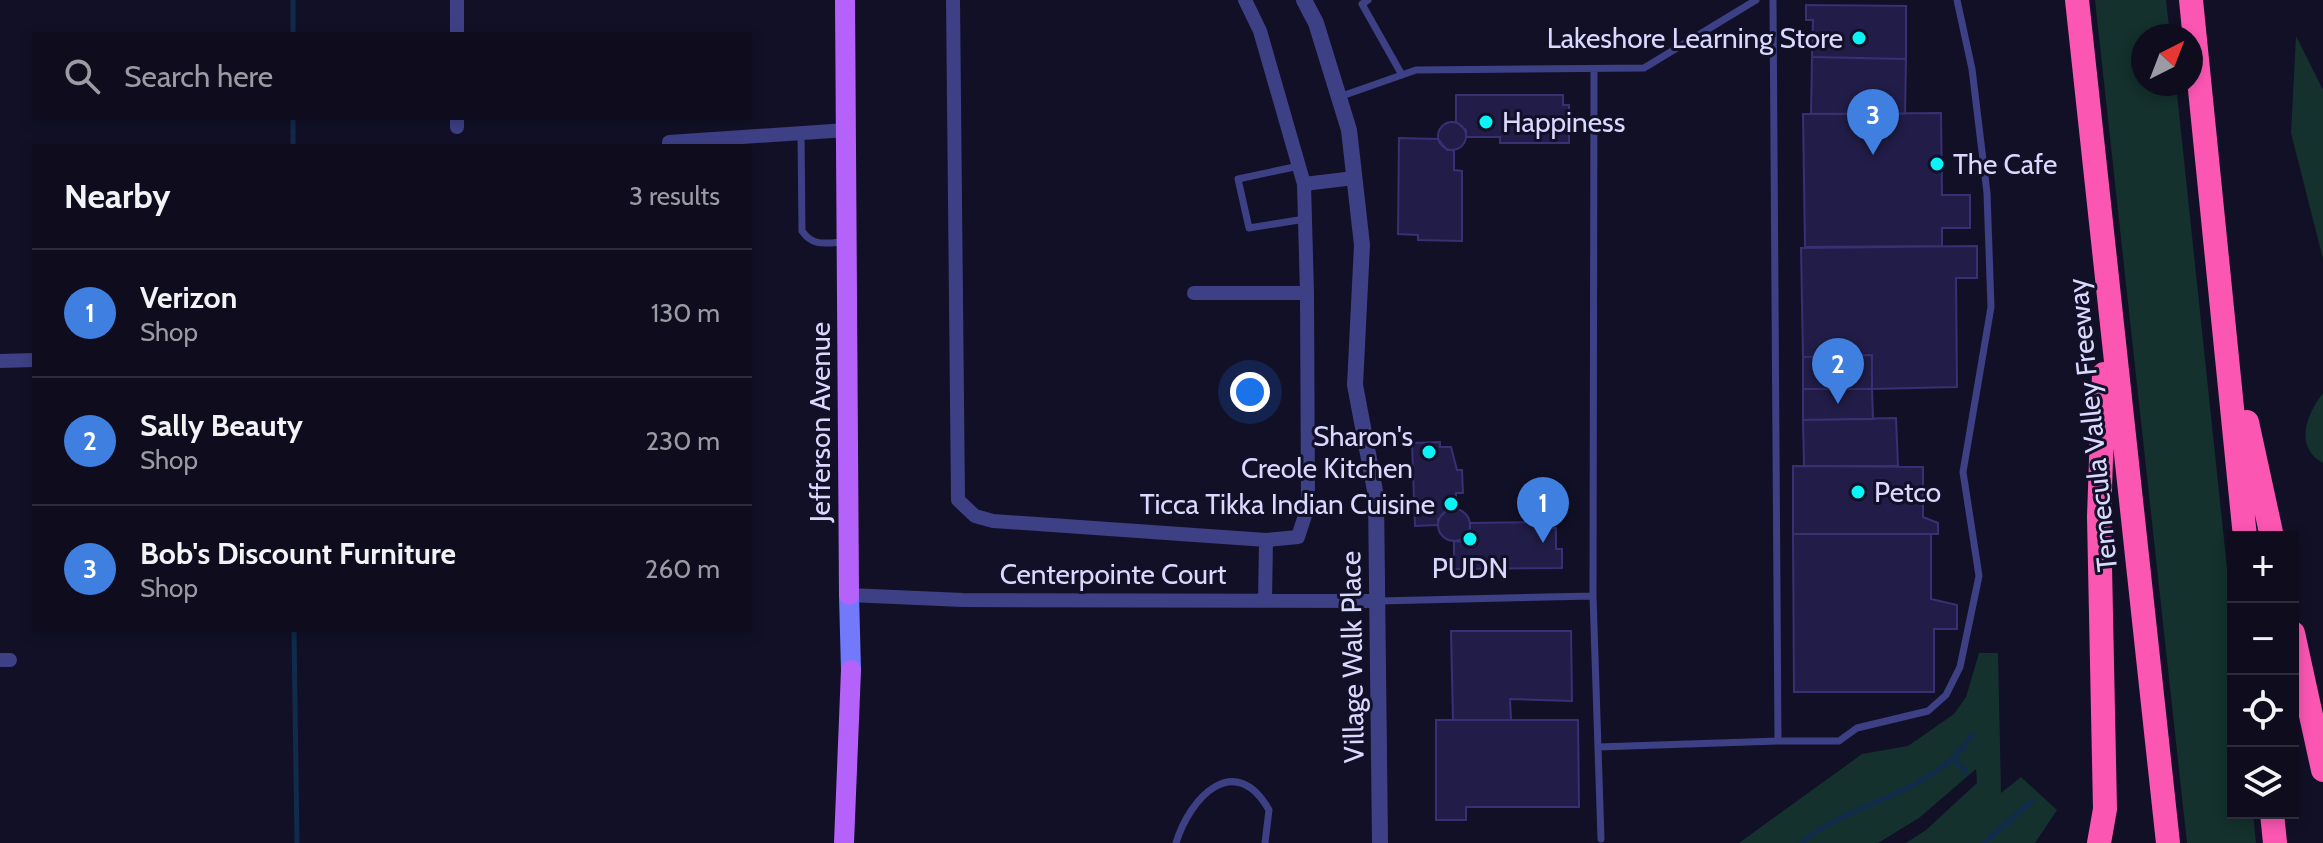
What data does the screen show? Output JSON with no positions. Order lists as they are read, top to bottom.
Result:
{
  "streets": {
    "highway": ["Temecula Valley Freeway"],
    "main road": ["Jefferson Avenue"],
    "street": ["Centerpointe Court", "Village Walk Place"]
  },
  "crossings": [
    ["Jefferson Avenue", "Centerpointe Court"],
    ["Centerpointe Court", "Village Walk Place"]
  ],
  "places": [
    "Lakeshore Learning Store",
    "Happiness",
    "The Cafe",
    "Sharon's Creole Kitchen",
    "Petco",
    "Ticca Tikka Indian Cuisine",
    "PUDN"
  ],
  "north": "top right",
  "page": {
    "search": "Search here",
    "pins": ["3", "2", "1"],
    "heading": ["Nearby", "3 results"],
    "list": [
      {
        "mark": "1",
        "name": "Verizon",
        "note": "Shop",
        "value": "130 m"
      },
      {
        "mark": "2",
        "name": "Sally Beauty",
        "note": "Shop",
        "value": "230 m"
      },
      {
        "mark": "3",
        "name": "Bob's Discount Furniture",
        "note": "Shop",
        "value": "260 m"
      }
    ],
    "map_buttons": ["+", "−"]
  }
}
